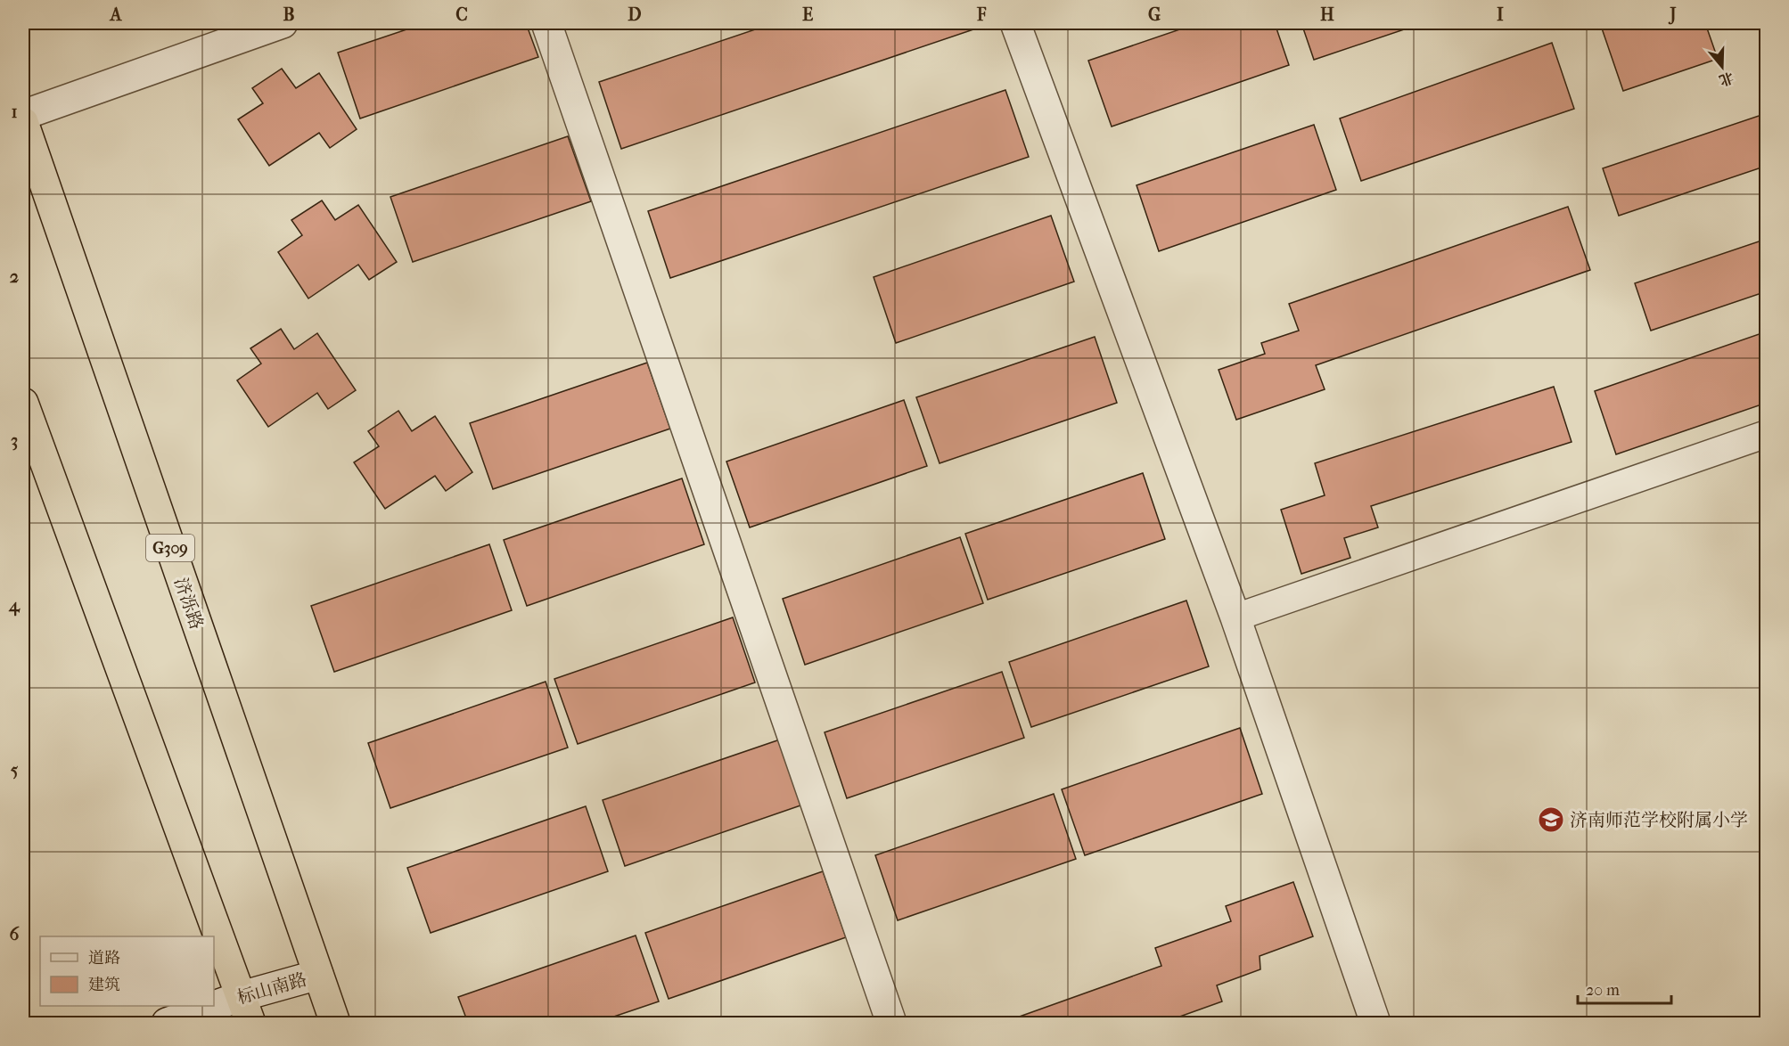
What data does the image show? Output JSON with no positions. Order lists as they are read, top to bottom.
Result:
{
  "streets": {
    "highway": ["G309", "济泺路"],
    "street": ["标山南路"]
  },
  "crossings": [
    ["济泺路", "标山南路"]
  ],
  "places": {
    "school or university": ["济南师范学校附属小学"]
  },
  "legend": ["道路", "建筑"],
  "scale_bar": "20 m",
  "north": "bottom",
  "grid": {
    "columns": [
      "A",
      "B",
      "C",
      "D",
      "E",
      "F",
      "G",
      "H",
      "I",
      "J"
    ],
    "rows": [
      "1",
      "2",
      "3",
      "4",
      "5",
      "6"
    ]
  }
}
